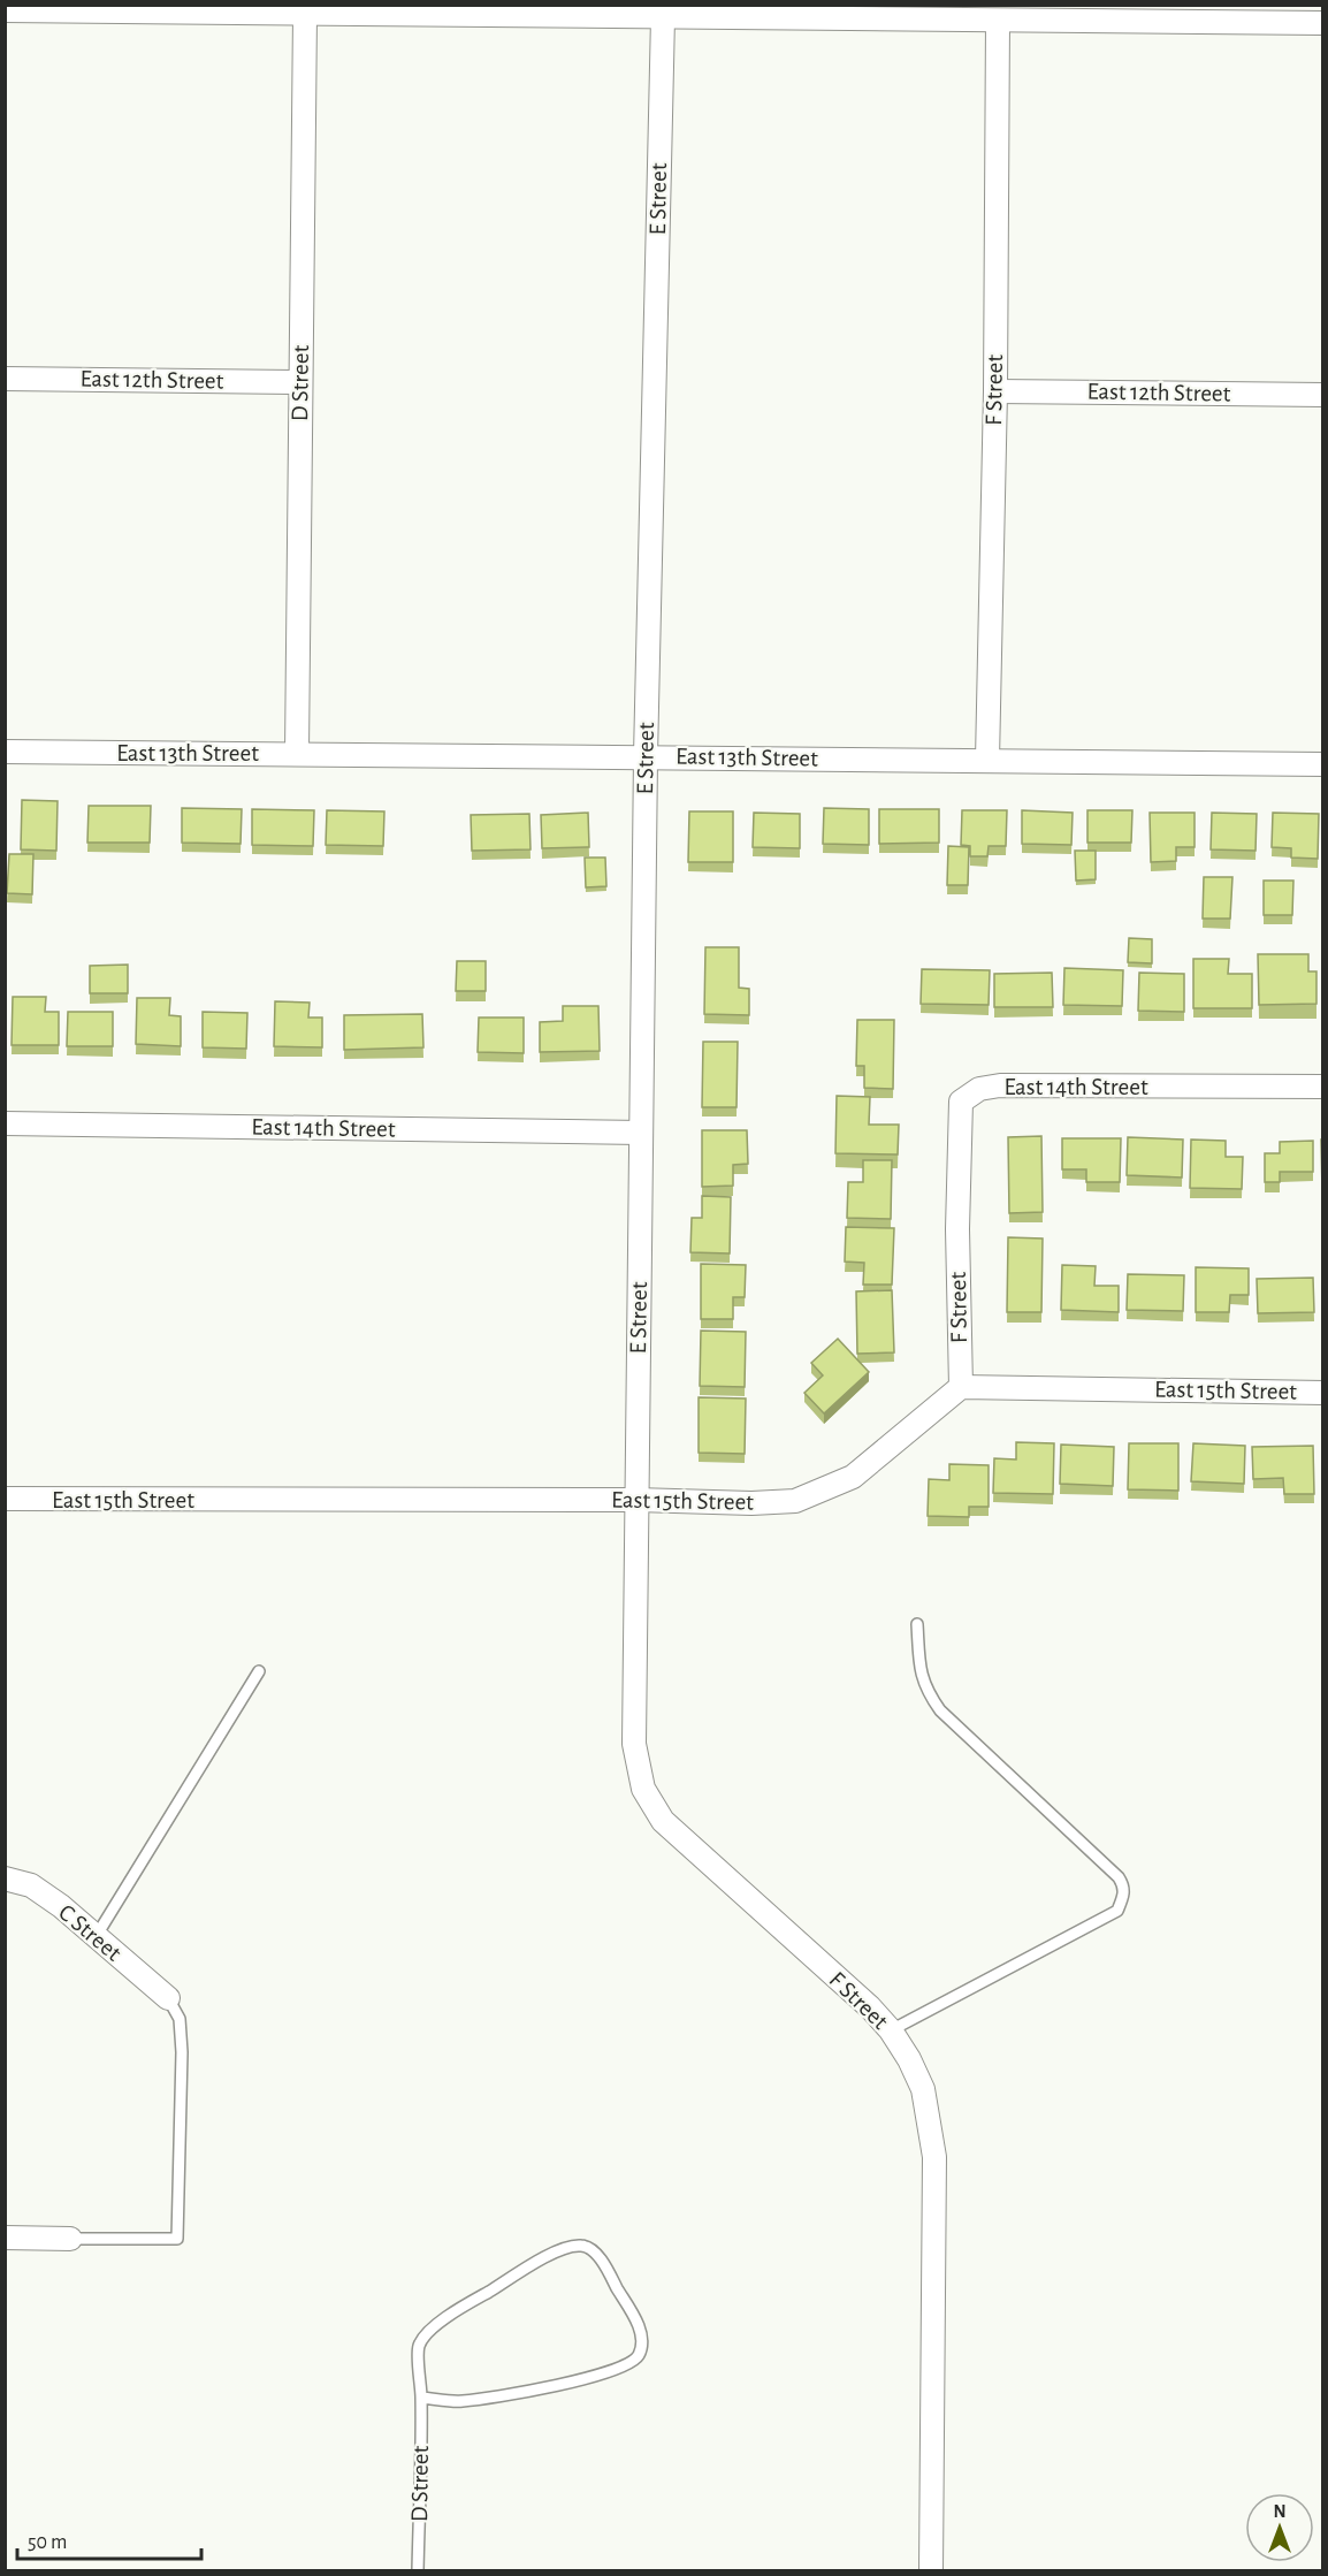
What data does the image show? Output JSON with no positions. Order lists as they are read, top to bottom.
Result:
{
  "streets": {
    "street": [
      "E Street",
      "East 12th Street",
      "D Street",
      "F Street",
      "East 13th Street",
      "East 14th Street",
      "East 15th Street",
      "C Street"
    ]
  },
  "crossings": [
    ["E Street", "F Street"],
    ["E Street", "East 13th Street"],
    ["E Street", "East 14th Street"],
    ["E Street", "East 15th Street"],
    ["East 12th Street", "D Street"],
    ["East 12th Street", "F Street"],
    ["D Street", "East 13th Street"],
    ["F Street", "East 13th Street"],
    ["F Street", "East 14th Street"],
    ["F Street", "East 15th Street"]
  ],
  "scale_bar": "50 m",
  "north": "top"
}
